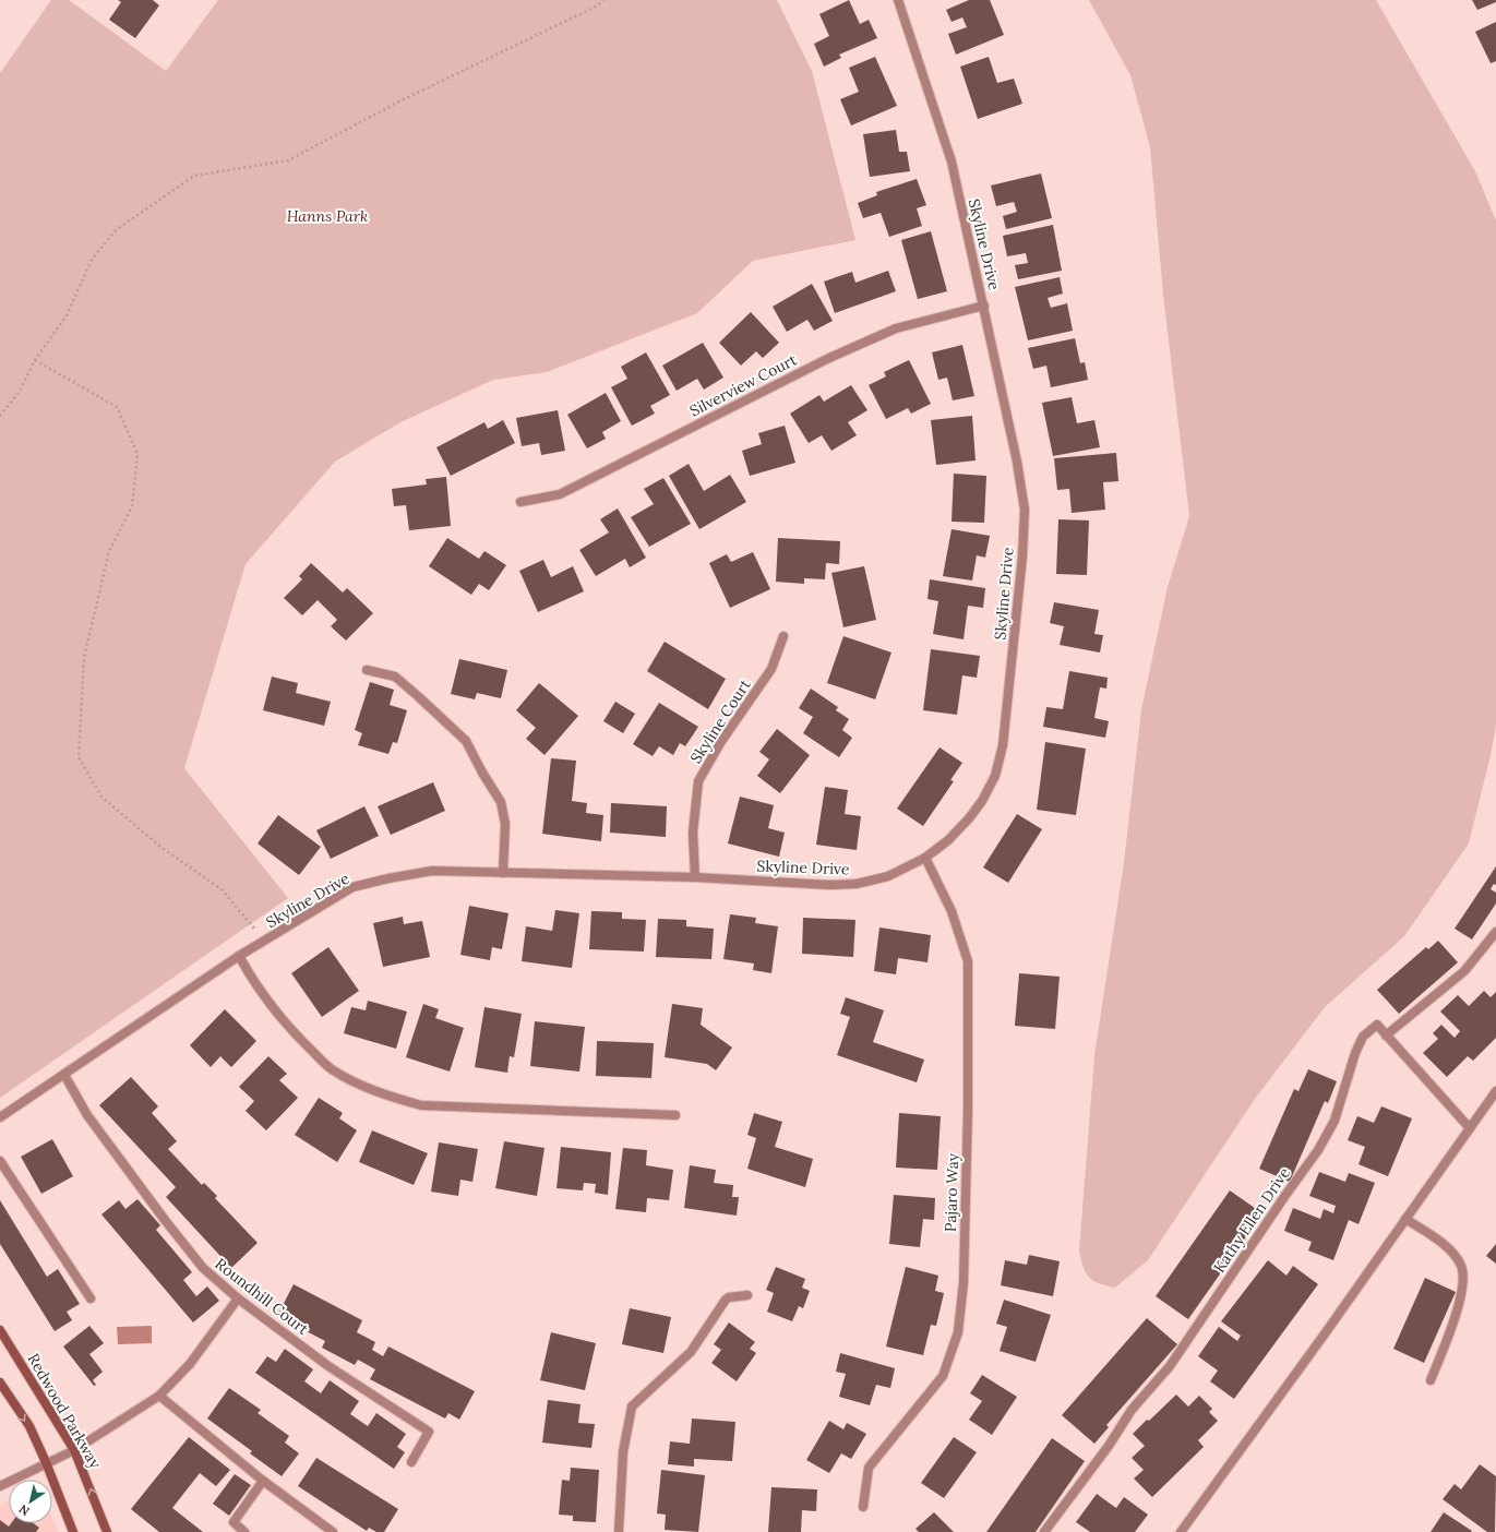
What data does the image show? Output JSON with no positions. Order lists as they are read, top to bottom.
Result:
{
  "streets": {
    "main road": ["Redwood Parkway"],
    "street": [
      "Skyline Drive",
      "Silverview Court",
      "Skyline Court",
      "Pajaro Way",
      "Kathy Ellen Drive",
      "Roundhill Court"
    ]
  },
  "crossings": [
    ["Skyline Drive", "Silverview Court"],
    ["Skyline Drive", "Skyline Court"],
    ["Skyline Drive", "Pajaro Way"],
    ["Skyline Drive", "Roundhill Court"]
  ],
  "parks": ["Hanns Park"],
  "north": "bottom left"
}
